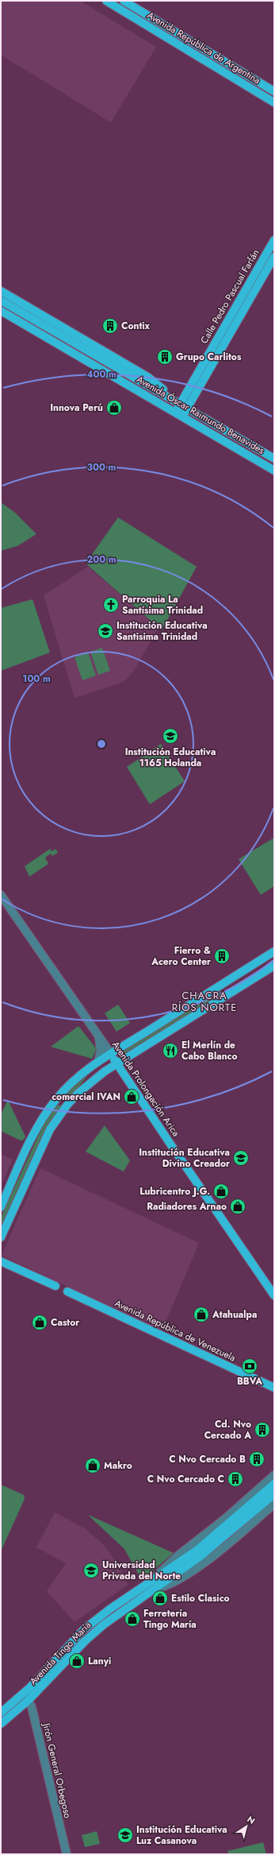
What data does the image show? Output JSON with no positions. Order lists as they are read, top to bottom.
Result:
{
  "streets": {
    "main road": [
      "Avenida República de Argentina",
      "Calle Pedro Pascual Farfán",
      "Avenida Óscar Raimundo Benavides",
      "Avenida Prolongación Arica",
      "Avenida República de Venezuela",
      "Avenida Tingo María"
    ],
    "street": ["Jirón General Orbegoso"]
  },
  "crossings": [
    ["Calle Pedro Pascual Farfán", "Avenida Óscar Raimundo Benavides"],
    ["Avenida Tingo María", "Jirón General Orbegoso"]
  ],
  "districts": ["CHACRA RÍOS NORTE"],
  "places": {
    "building": [
      "Contix",
      "Grupo Carlitos",
      "Fierro & Acero Center",
      "Cd. Nvo Cercado A",
      "C Nvo Cercado B",
      "C Nvo Cercado C"
    ],
    "shop": [
      "Innova Perú",
      "comercial IVAN",
      "Lubricentro J.G.",
      "Radiadores Arnao",
      "Atahualpa",
      "Castor",
      "Makro",
      "Estilo Clasico",
      "Ferretería Tingo María",
      "Lanyi"
    ],
    "church": ["Parroquia La Santísima Trinidad"],
    "school or university": [
      "Institución Educativa Santisima Trinidad",
      "Institución Educativa 1165 Holanda",
      "Institución Educativa Divino Creador",
      "Universidad Privada del Norte",
      "Institución Educativa Luz Casanova"
    ],
    "restaurant": ["El Merlín de Cabo Blanco"],
    "bank": ["BBVA"]
  },
  "north": "top right",
  "rings": [
    "400 m",
    "300 m",
    "200 m",
    "100 m"
  ]
}
